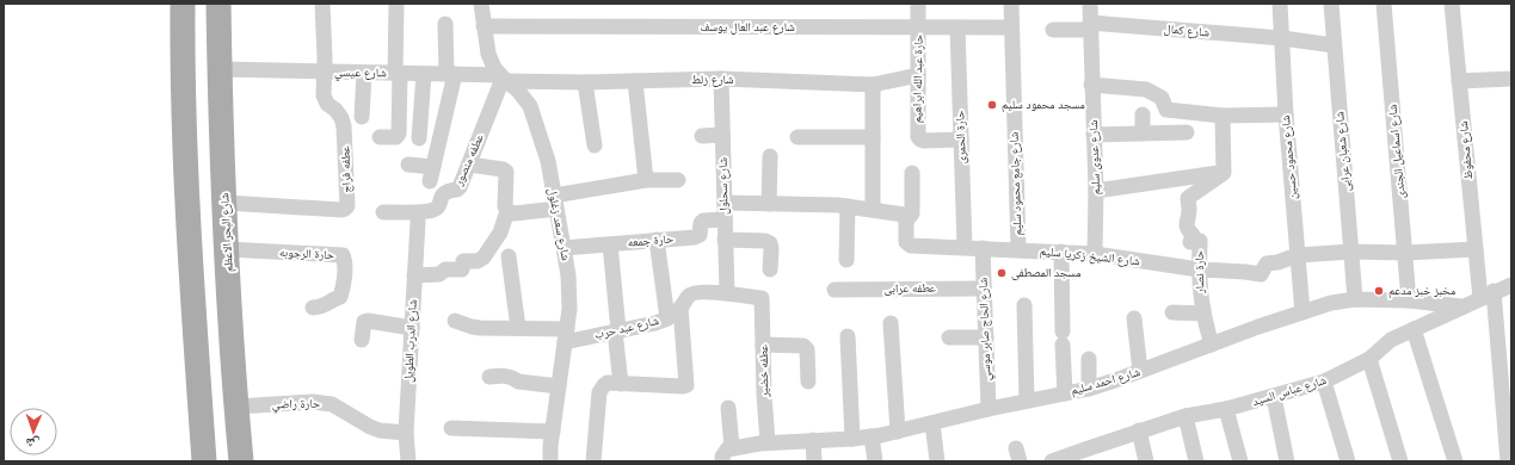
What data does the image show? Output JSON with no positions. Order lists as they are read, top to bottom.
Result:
{
  "streets": {
    "main road": ["شارع البحر الاعظم"],
    "street": [
      "شارع عبد العال يوسف",
      "شارع كمال",
      "شارع عيسي",
      "حارة عبد الله ابراهيم",
      "شارع زلط",
      "حارة الحمرى",
      "شارع محفوظ",
      "شارع شعبان عرابى",
      "شارع اسماعيل الجندى",
      "شارع عدوى سليم",
      "شارع محمود حسين",
      "عطفه منصور",
      "عطفه فراج",
      "شارع جامع محمود سليم",
      "شارع سحلول",
      "شارع سعد زغلول",
      "حارة جمعه",
      "حارة الرجوبه",
      "شارع الشيخ زكريا سليم",
      "حارة نصار",
      "عطفه عرابى",
      "شارع عبد حرب",
      "شارع الحاج صابر موسي",
      "شارع الدرب الطويل",
      "عطفه خضير",
      "شارع احمد سليم",
      "شارع عباس السيد",
      "حارة راضي"
    ]
  },
  "crossings": [
    ["شارع عبد العال يوسف", "حارة عبد الله ابراهيم"],
    ["شارع عبد العال يوسف", "حارة الحمرى"],
    ["شارع عبد العال يوسف", "شارع جامع محمود سليم"],
    ["شارع عبد العال يوسف", "شارع سعد زغلول"],
    ["شارع كمال", "شارع شعبان عرابى"],
    ["شارع كمال", "شارع عدوى سليم"],
    ["شارع كمال", "شارع محمود حسين"],
    ["شارع عيسي", "شارع زلط"],
    ["شارع عيسي", "عطفه منصور"],
    ["شارع عيسي", "عطفه فراج"],
    ["شارع عيسي", "شارع سعد زغلول"],
    ["شارع عيسي", "شارع البحر الاعظم"],
    ["حارة عبد الله ابراهيم", "شارع زلط"],
    ["حارة عبد الله ابراهيم", "حارة الحمرى"],
    ["شارع زلط", "عطفه منصور"],
    ["شارع زلط", "شارع سحلول"],
    ["شارع زلط", "شارع سعد زغلول"],
    ["حارة الحمرى", "شارع الشيخ زكريا سليم"],
    ["شارع محفوظ", "شارع الشيخ زكريا سليم"],
    ["شارع محفوظ", "شارع عباس السيد"],
    ["شارع شعبان عرابى", "شارع الشيخ زكريا سليم"],
    ["شارع شعبان عرابى", "شارع احمد سليم"],
    ["شارع اسماعيل الجندى", "شارع الشيخ زكريا سليم"],
    ["شارع اسماعيل الجندى", "شارع احمد سليم"],
    ["شارع عدوى سليم", "شارع الشيخ زكريا سليم"],
    ["شارع محمود حسين", "شارع الشيخ زكريا سليم"],
    ["شارع محمود حسين", "شارع احمد سليم"],
    ["عطفه منصور", "شارع سعد زغلول"],
    ["عطفه فراج", "شارع البحر الاعظم"],
    ["شارع جامع محمود سليم", "شارع الشيخ زكريا سليم"],
    ["شارع سحلول", "حارة جمعه"],
    ["شارع سحلول", "شارع عبد حرب"],
    ["شارع سعد زغلول", "حارة جمعه"],
    ["شارع سعد زغلول", "شارع عبد حرب"],
    ["شارع البحر الاعظم", "حارة الرجوبه"],
    ["شارع البحر الاعظم", "حارة راضي"],
    ["شارع الشيخ زكريا سليم", "حارة نصار"],
    ["شارع الشيخ زكريا سليم", "شارع الحاج صابر موسي"],
    ["حارة نصار", "شارع احمد سليم"],
    ["عطفه عرابى", "شارع الحاج صابر موسي"],
    ["شارع عبد حرب", "عطفه خضير"],
    ["شارع الحاج صابر موسي", "شارع احمد سليم"],
    ["شارع الدرب الطويل", "حارة راضي"],
    ["عطفه خضير", "شارع احمد سليم"],
    ["شارع احمد سليم", "شارع عباس السيد"]
  ],
  "places": ["مسجد محمود سليم", "مسجد المصطفى", "مخبز خبز مدعم"],
  "north": "bottom"
}
